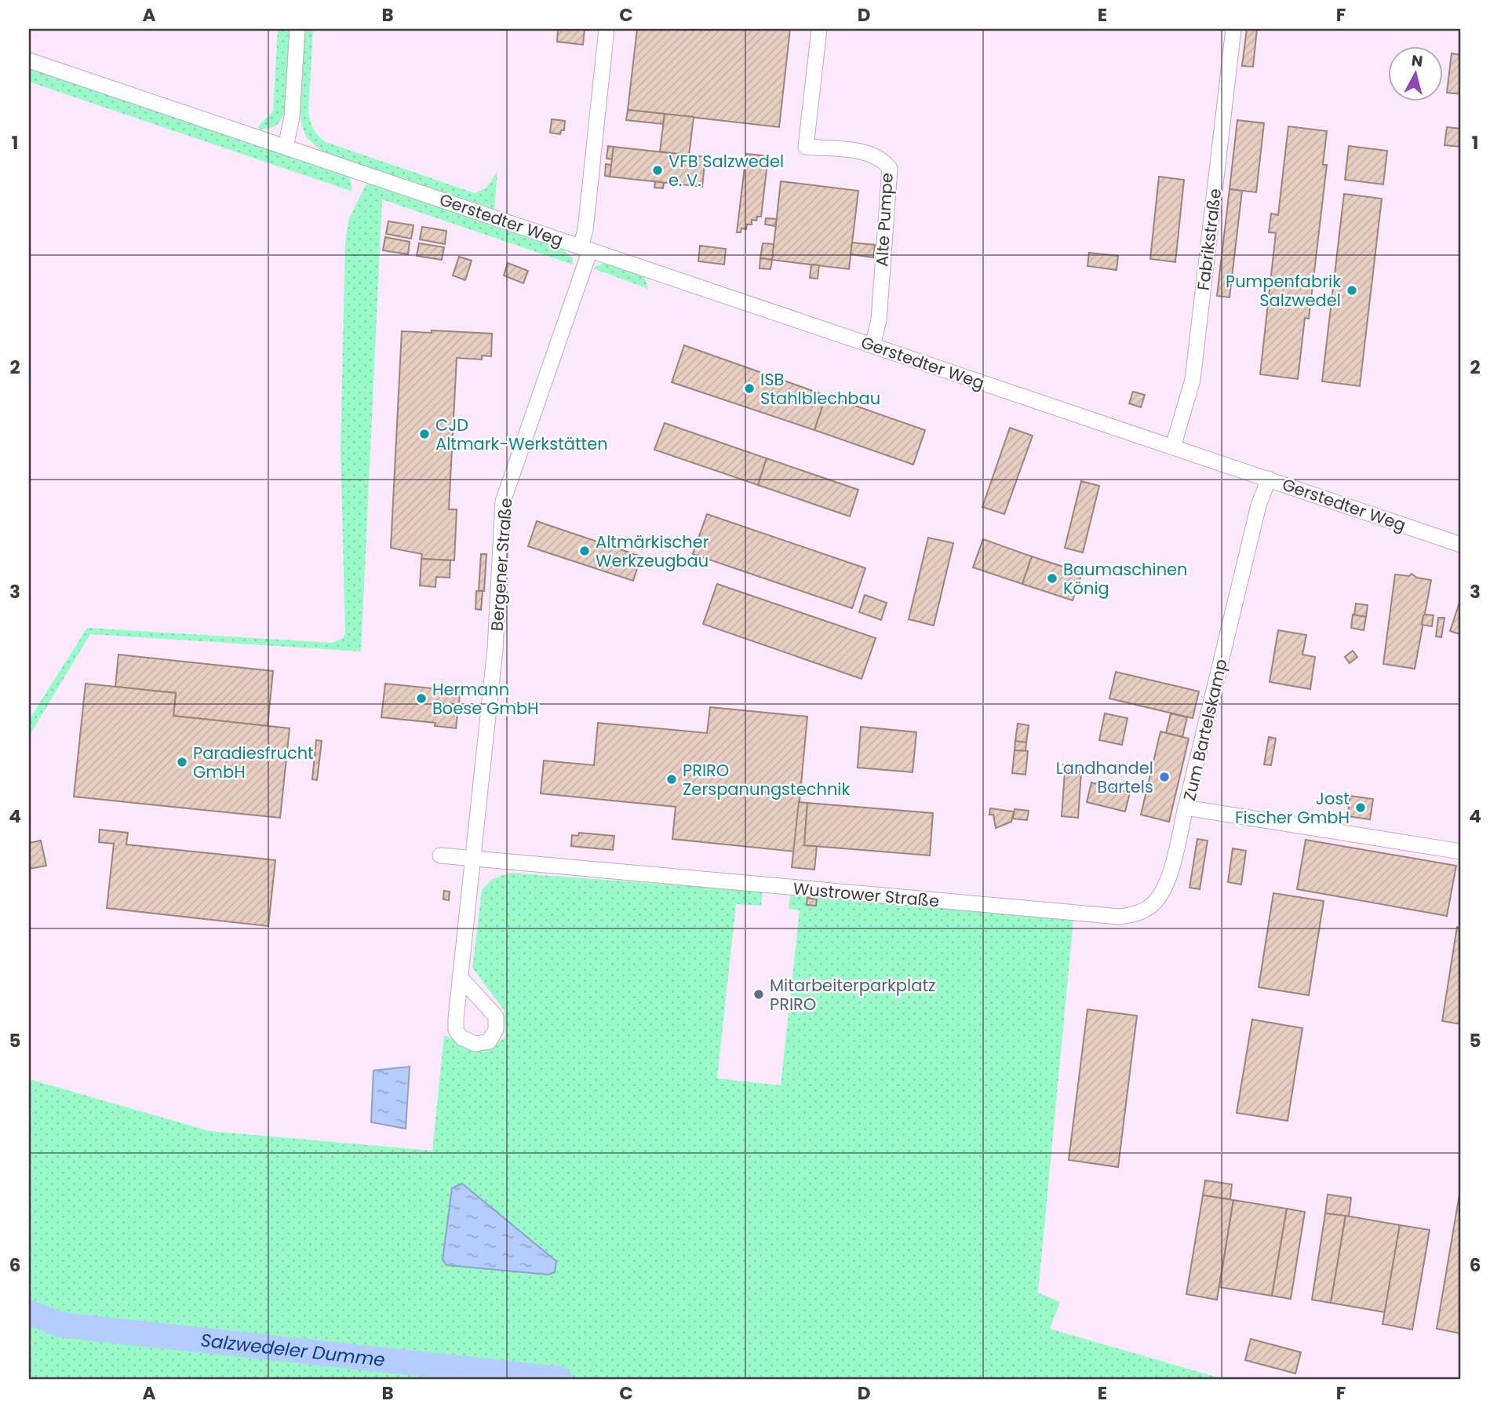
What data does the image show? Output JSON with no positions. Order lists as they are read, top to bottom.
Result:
{
  "streets": {
    "street": [
      "Gerstedter Weg",
      "Alte Pumpe",
      "Fabrikstraße",
      "Bergener Straße",
      "Zum Bartelskamp",
      "Wustrower Straße"
    ]
  },
  "crossings": [
    ["Gerstedter Weg", "Alte Pumpe"],
    ["Gerstedter Weg", "Fabrikstraße"],
    ["Gerstedter Weg", "Bergener Straße"],
    ["Gerstedter Weg", "Zum Bartelskamp"],
    ["Bergener Straße", "Wustrower Straße"],
    ["Zum Bartelskamp", "Wustrower Straße"]
  ],
  "water": ["Salzwedeler Dumme"],
  "places": [
    "VFB Salzwedel e. V.",
    "Pumpenfabrik Salzwedel",
    "ISB Stahlblechbau",
    "CJD Altmark-Werkstätten",
    "Altmärkischer Werkzeugbau",
    "Baumaschinen König",
    "Hermann Boese GmbH",
    "Paradiesfrucht GmbH",
    "Landhandel Bartels",
    "PRIRO Zerspanungstechnik",
    "Jost Fischer GmbH",
    "Mitarbeiterparkplatz PRIRO"
  ],
  "north": "top",
  "grid": {
    "columns": [
      "A",
      "B",
      "C",
      "D",
      "E",
      "F"
    ],
    "rows": [
      "1",
      "2",
      "3",
      "4",
      "5",
      "6"
    ]
  }
}
